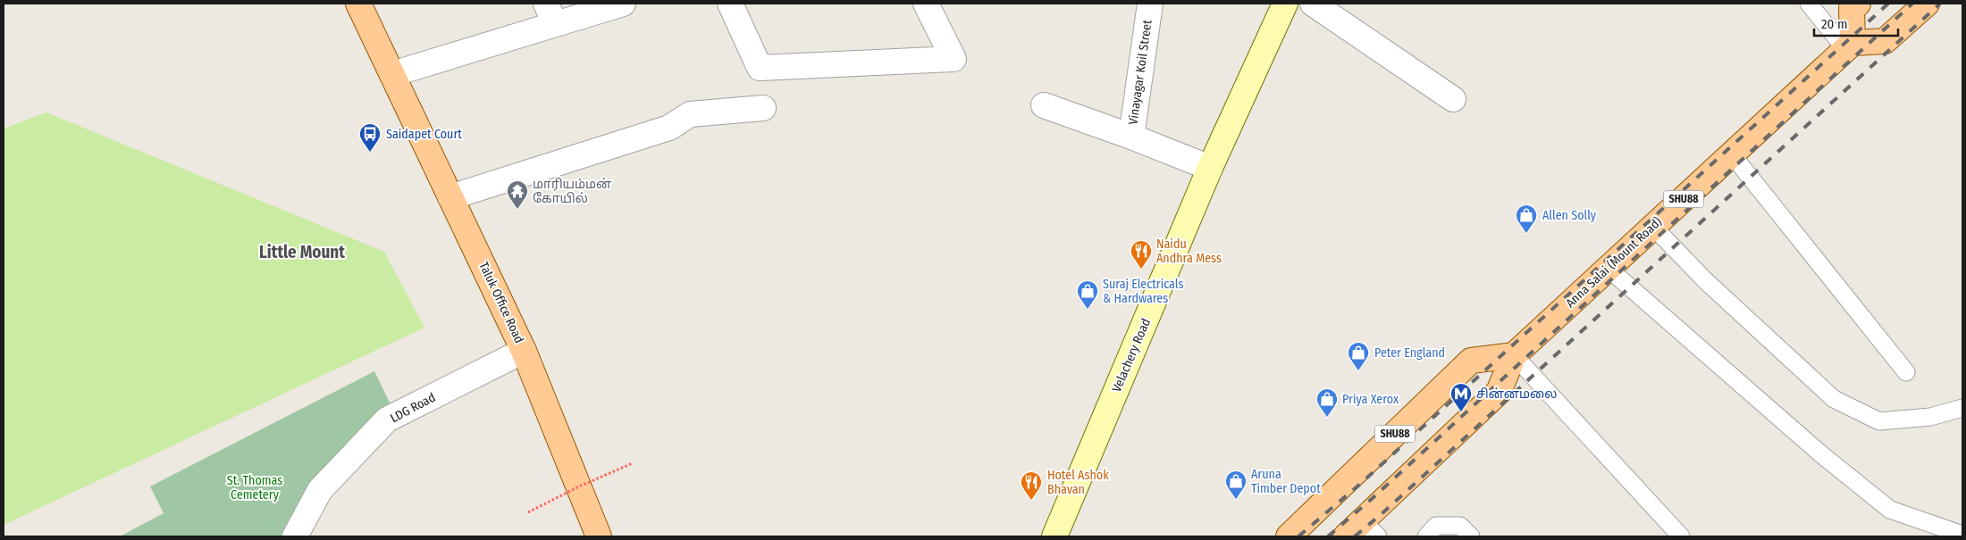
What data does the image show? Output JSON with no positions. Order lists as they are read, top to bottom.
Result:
{
  "streets": {
    "main road": [
      "SHU88",
      "Anna Salai (Mount Road)",
      "Taluk Office Road",
      "Velachery Road"
    ],
    "street": ["Vinayagar Koil Street", "LDG Road"]
  },
  "crossings": [
    ["Vinayagar Koil Street", "Velachery Road"],
    ["SHU88", "Anna Salai (Mount Road)"],
    ["Taluk Office Road", "LDG Road"]
  ],
  "districts": ["Little Mount"],
  "parks": ["St. Thomas Cemetery"],
  "places": {
    "bus stop": ["Saidapet Court"],
    "temple": ["மாரியம்மன் கோயில்"],
    "shop": [
      "Allen Solly",
      "Suraj Electricals & Hardwares",
      "Peter England",
      "Priya Xerox",
      "Aruna Timber Depot"
    ],
    "restaurant": ["Naidu Andhra Mess", "Hotel Ashok Bhavan"],
    "metro station": ["சின்னமலை"]
  },
  "scale_bar": "20 m"
}
